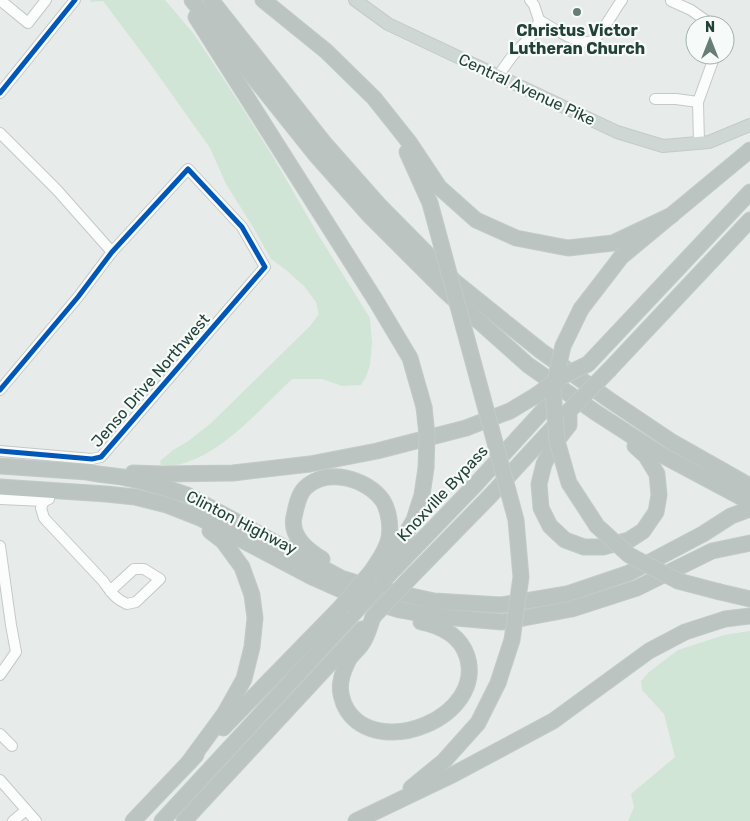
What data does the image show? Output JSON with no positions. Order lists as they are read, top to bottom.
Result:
{
  "streets": {
    "highway": ["Knoxville Bypass", "Clinton Highway"],
    "main road": ["Central Avenue Pike"],
    "street": ["Jenso Drive Northwest"]
  },
  "places": ["Christus Victor Lutheran Church"],
  "north": "top"
}
